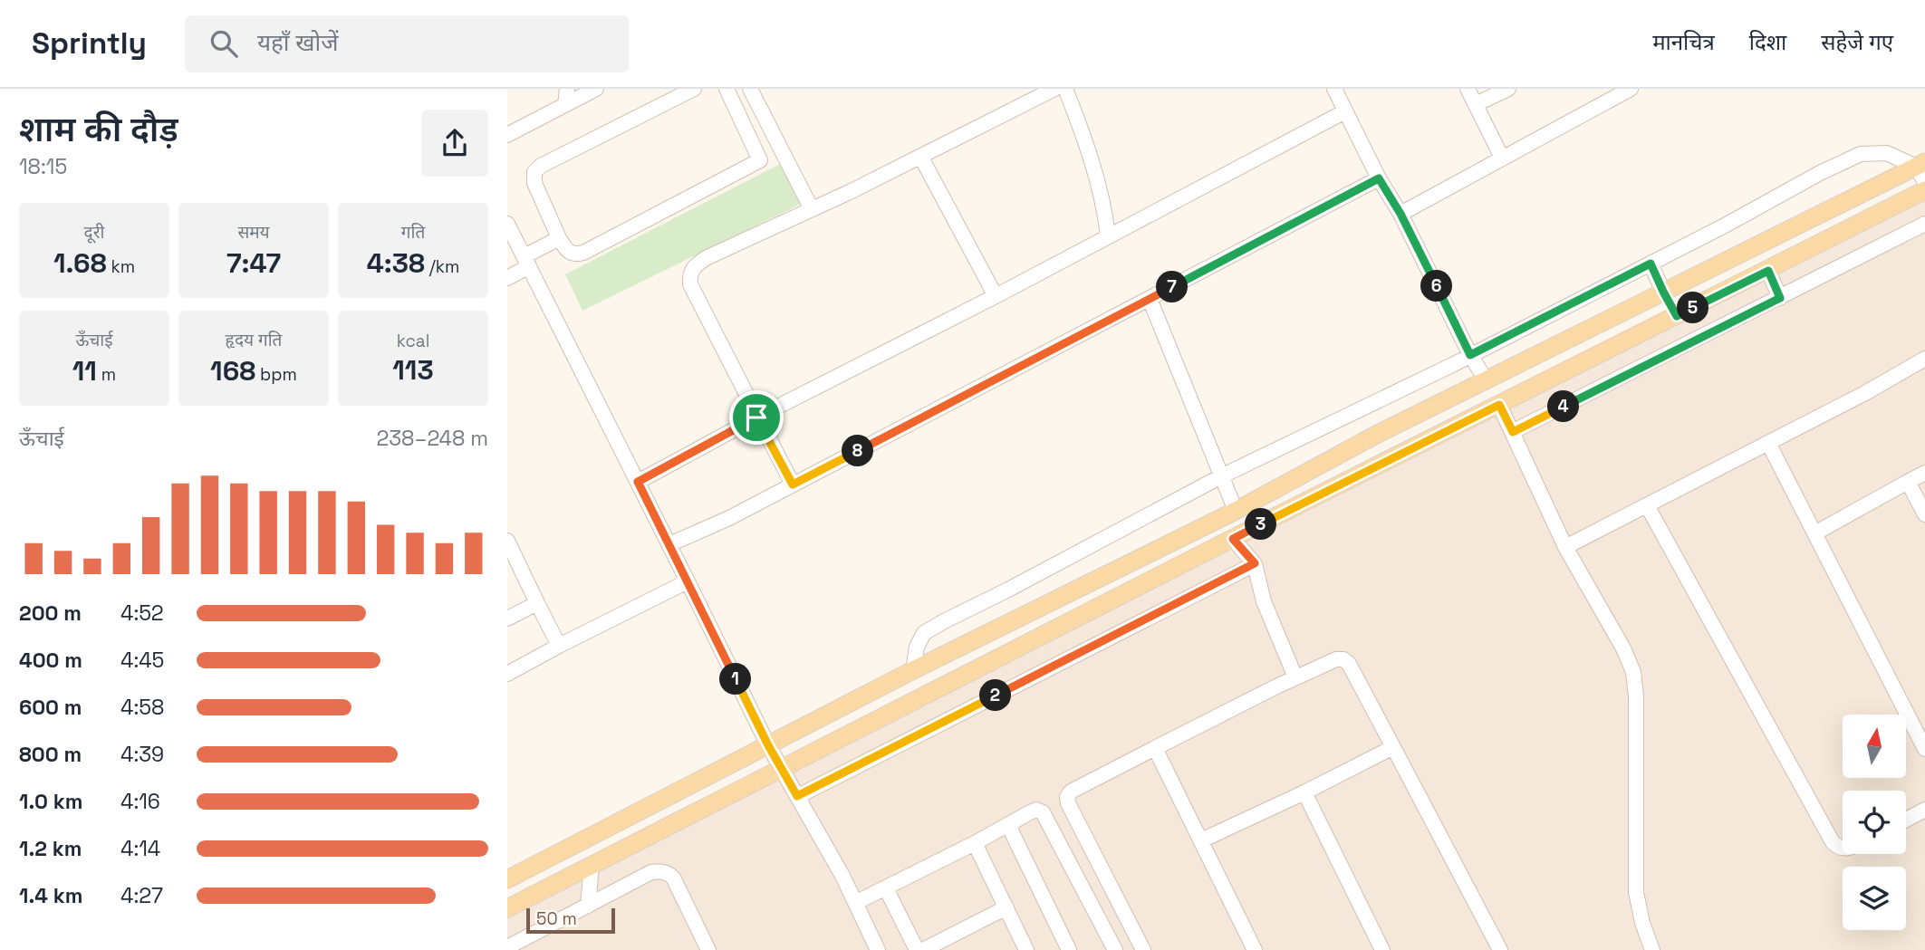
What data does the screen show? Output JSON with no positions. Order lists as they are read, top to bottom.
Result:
{
  "scale_bar": "50 m",
  "north": "top",
  "page": {
    "header": "Sprintly",
    "search": "यहाँ खोजें",
    "nav": ["मानचित्र", "दिशा", "सहेजे गए"],
    "heading": ["शाम की दौड़", "18:15"],
    "stats": [
      ["दूरी", "1.68 km"],
      ["समय", "7:47"],
      ["गति", "4:38 /km"],
      ["ऊँचाई", "11 m"],
      ["हृदय गति", "168 bpm"],
      ["kcal", "113"]
    ],
    "pins": [
      "6",
      "7",
      "5",
      "4",
      "8",
      "3",
      "1",
      "2"
    ],
    "chart": ["ऊँचाई", "238–248 m"],
    "list": [
      {
        "name": "200 m",
        "note": "4:52"
      },
      {
        "name": "400 m",
        "note": "4:45"
      },
      {
        "name": "600 m",
        "note": "4:58"
      },
      {
        "name": "800 m",
        "note": "4:39"
      },
      {
        "name": "1.0 km",
        "note": "4:16"
      },
      {
        "name": "1.2 km",
        "note": "4:14"
      },
      {
        "name": "1.4 km",
        "note": "4:27"
      }
    ],
    "scale": "50 m"
  }
}
